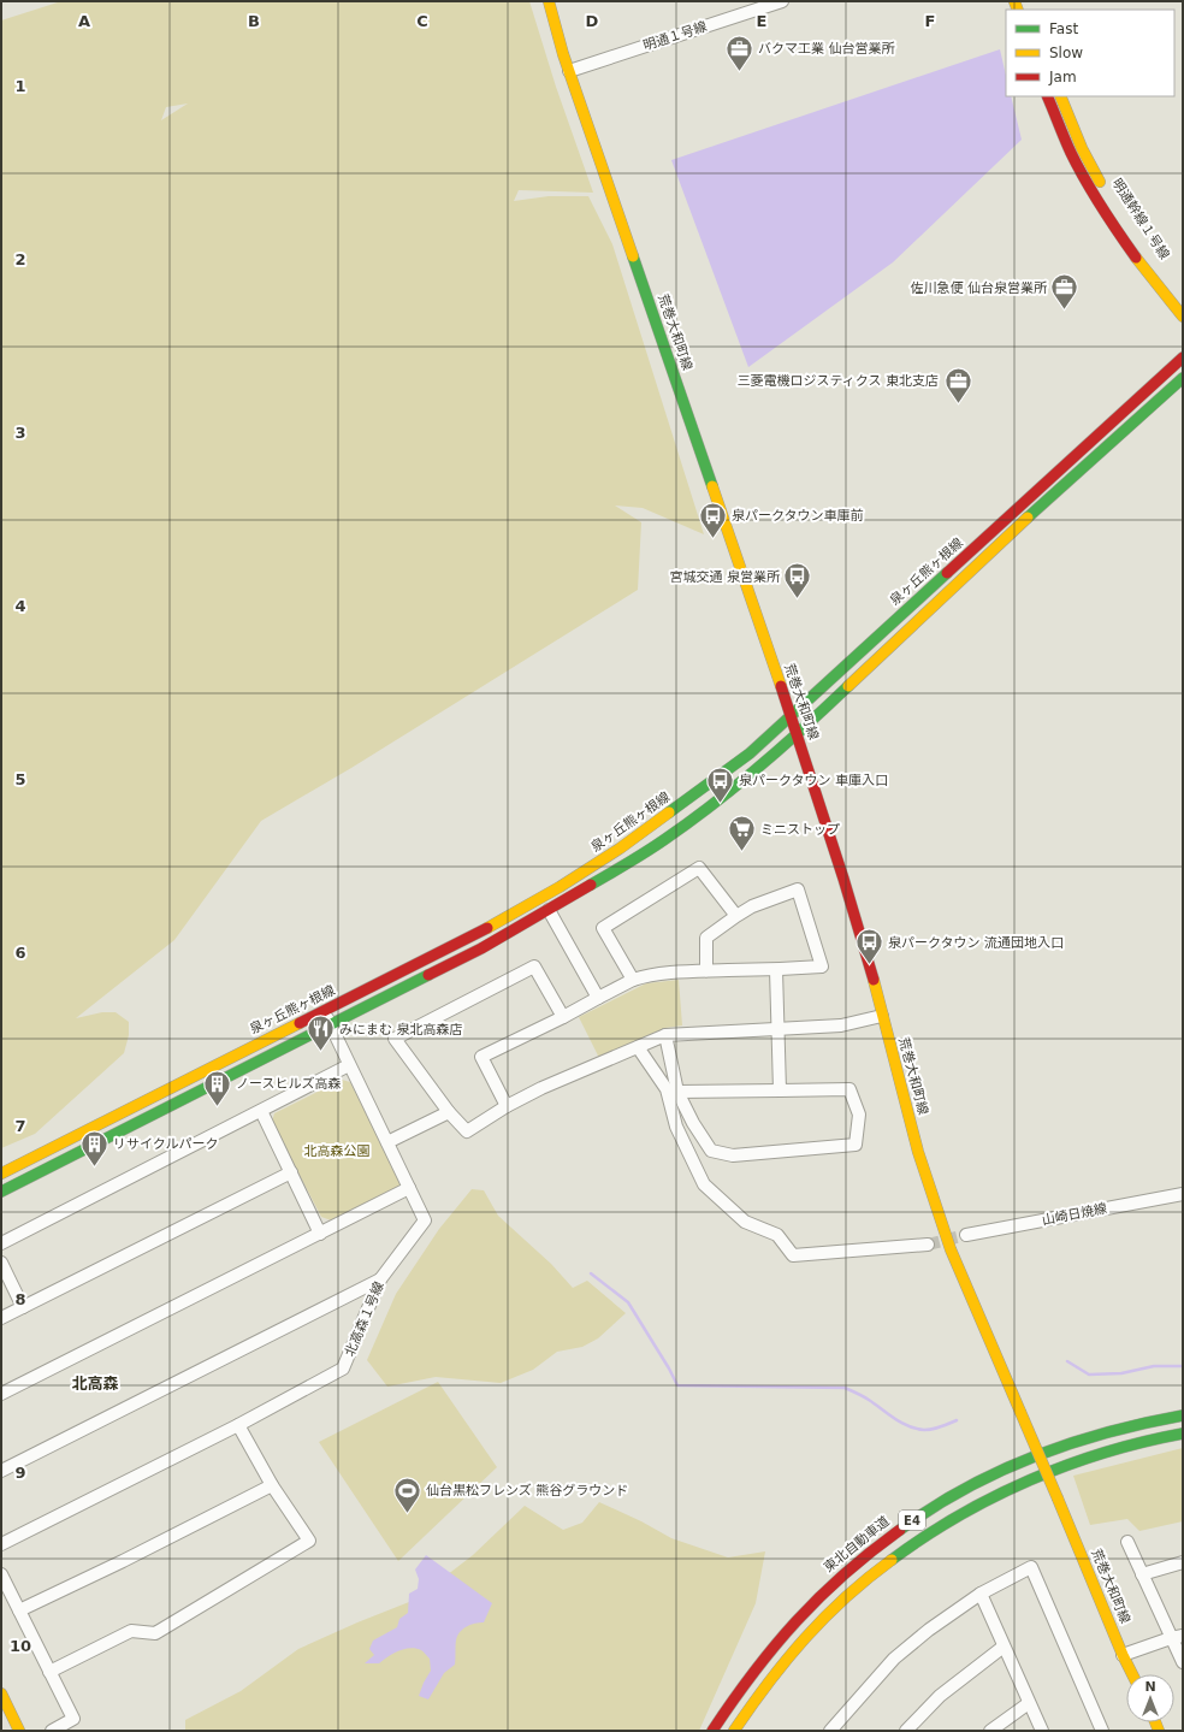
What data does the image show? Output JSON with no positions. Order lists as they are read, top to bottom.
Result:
{
  "streets": {
    "main road": [
      "明通幹線１号線",
      "荒巻大和町線",
      "泉ヶ丘熊ヶ根線",
      "E4",
      "東北自動車道"
    ],
    "street": ["明通１号線", "山崎日焼線", "北高森１号線"]
  },
  "crossings": [
    ["明通１号線", "荒巻大和町線"],
    ["荒巻大和町線", "泉ヶ丘熊ヶ根線"],
    ["泉ヶ丘熊ヶ根線", "北高森１号線"]
  ],
  "districts": ["北高森"],
  "parks": ["北高森公園"],
  "places": {
    "office": ["バクマ工業 仙台営業所", "佐川急便 仙台泉営業所", "三菱電機ロジスティクス 東北支店"],
    "bus stop": [
      "泉パークタウン車庫前",
      "宮城交通 泉営業所",
      "泉パークタウン 車庫入口",
      "泉パークタウン 流通団地入口"
    ],
    "supermarket": ["ミニストップ"],
    "restaurant": ["みにまむ 泉北高森店"],
    "building": ["ノースヒルズ高森", "リサイクルパーク"],
    "sports": ["仙台黒松フレンズ 熊谷グラウンド"]
  },
  "legend": ["Fast", "Slow", "Jam"],
  "north": "top",
  "grid": {
    "columns": [
      "A",
      "B",
      "C",
      "D",
      "E",
      "F"
    ],
    "rows": [
      "1",
      "2",
      "3",
      "4",
      "5",
      "6",
      "7",
      "8",
      "9",
      "10"
    ]
  }
}
